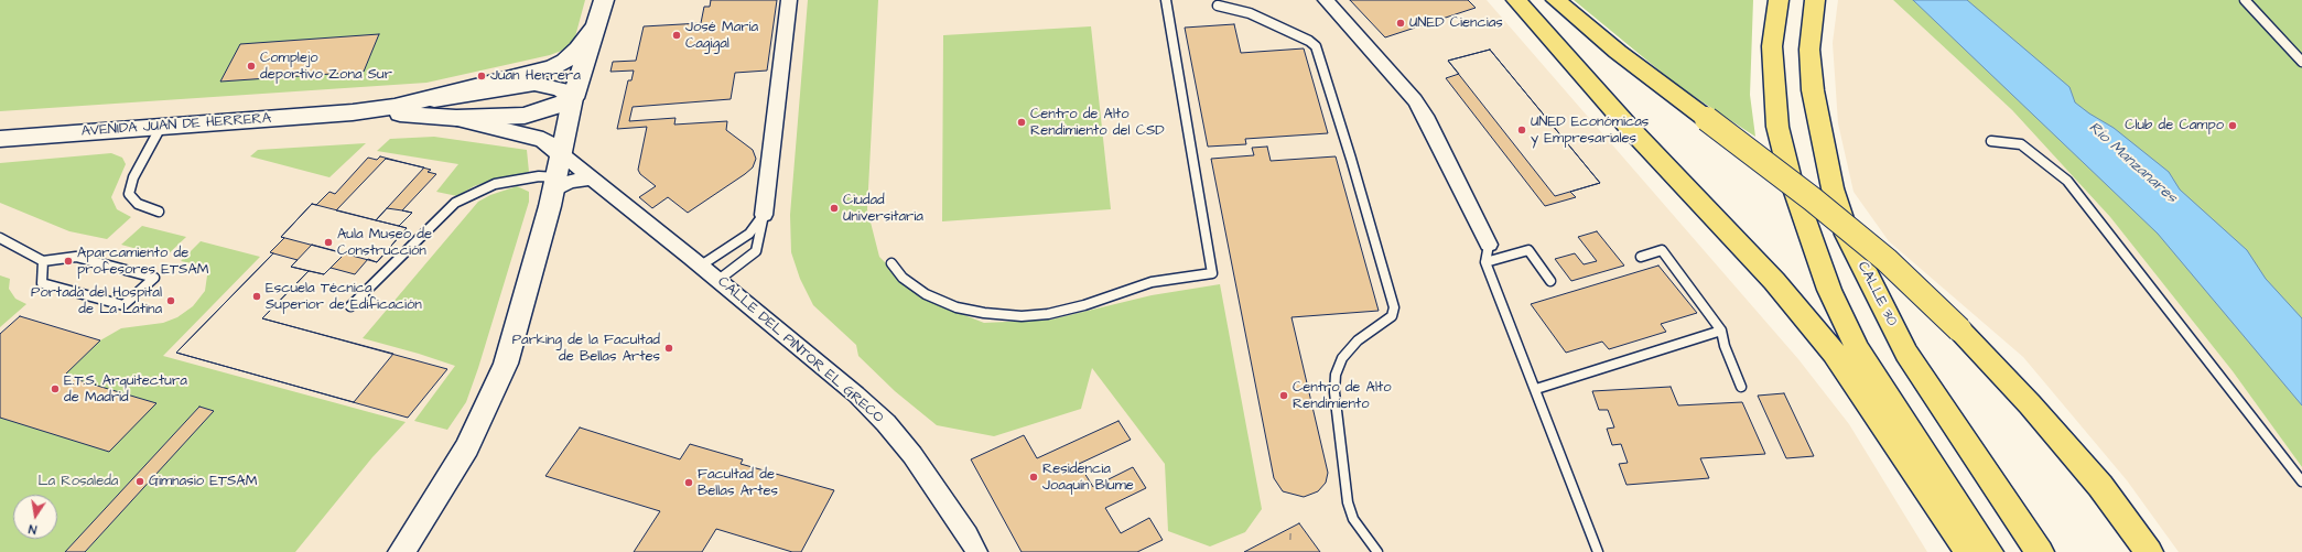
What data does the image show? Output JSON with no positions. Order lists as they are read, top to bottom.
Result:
{
  "streets": {
    "highway": ["CALLE 30"],
    "main road": ["AVENIDA JUAN DE HERRERA"],
    "street": ["CALLE DEL PINTOR EL GRECO"]
  },
  "water": ["Río Manzanares"],
  "parks": ["La Rosaleda"],
  "places": [
    "UNED Ciencias",
    "José María Cagigal",
    "Complejo deportivo Zona Sur",
    "Juan Herrera",
    "Centro de Alto Rendimiento del CSD",
    "Club de Campo",
    "UNED Económicas y Empresariales",
    "Ciudad Universitaria",
    "Aula Museo de Construcción",
    "Aparcamiento de profesores ETSAM",
    "Escuela Técnica Superior de Edificación",
    "Portada del Hospital de La Latina",
    "Parking de la Facultad de Bellas Artes",
    "E.T.S. Arquitectura de Madrid",
    "Centro de Alto Rendimiento",
    "Residencia Joaquín Blume",
    "Gimnasio ETSAM",
    "Facultad de Bellas Artes"
  ],
  "house_numbers": ["1"],
  "north": "bottom"
}
